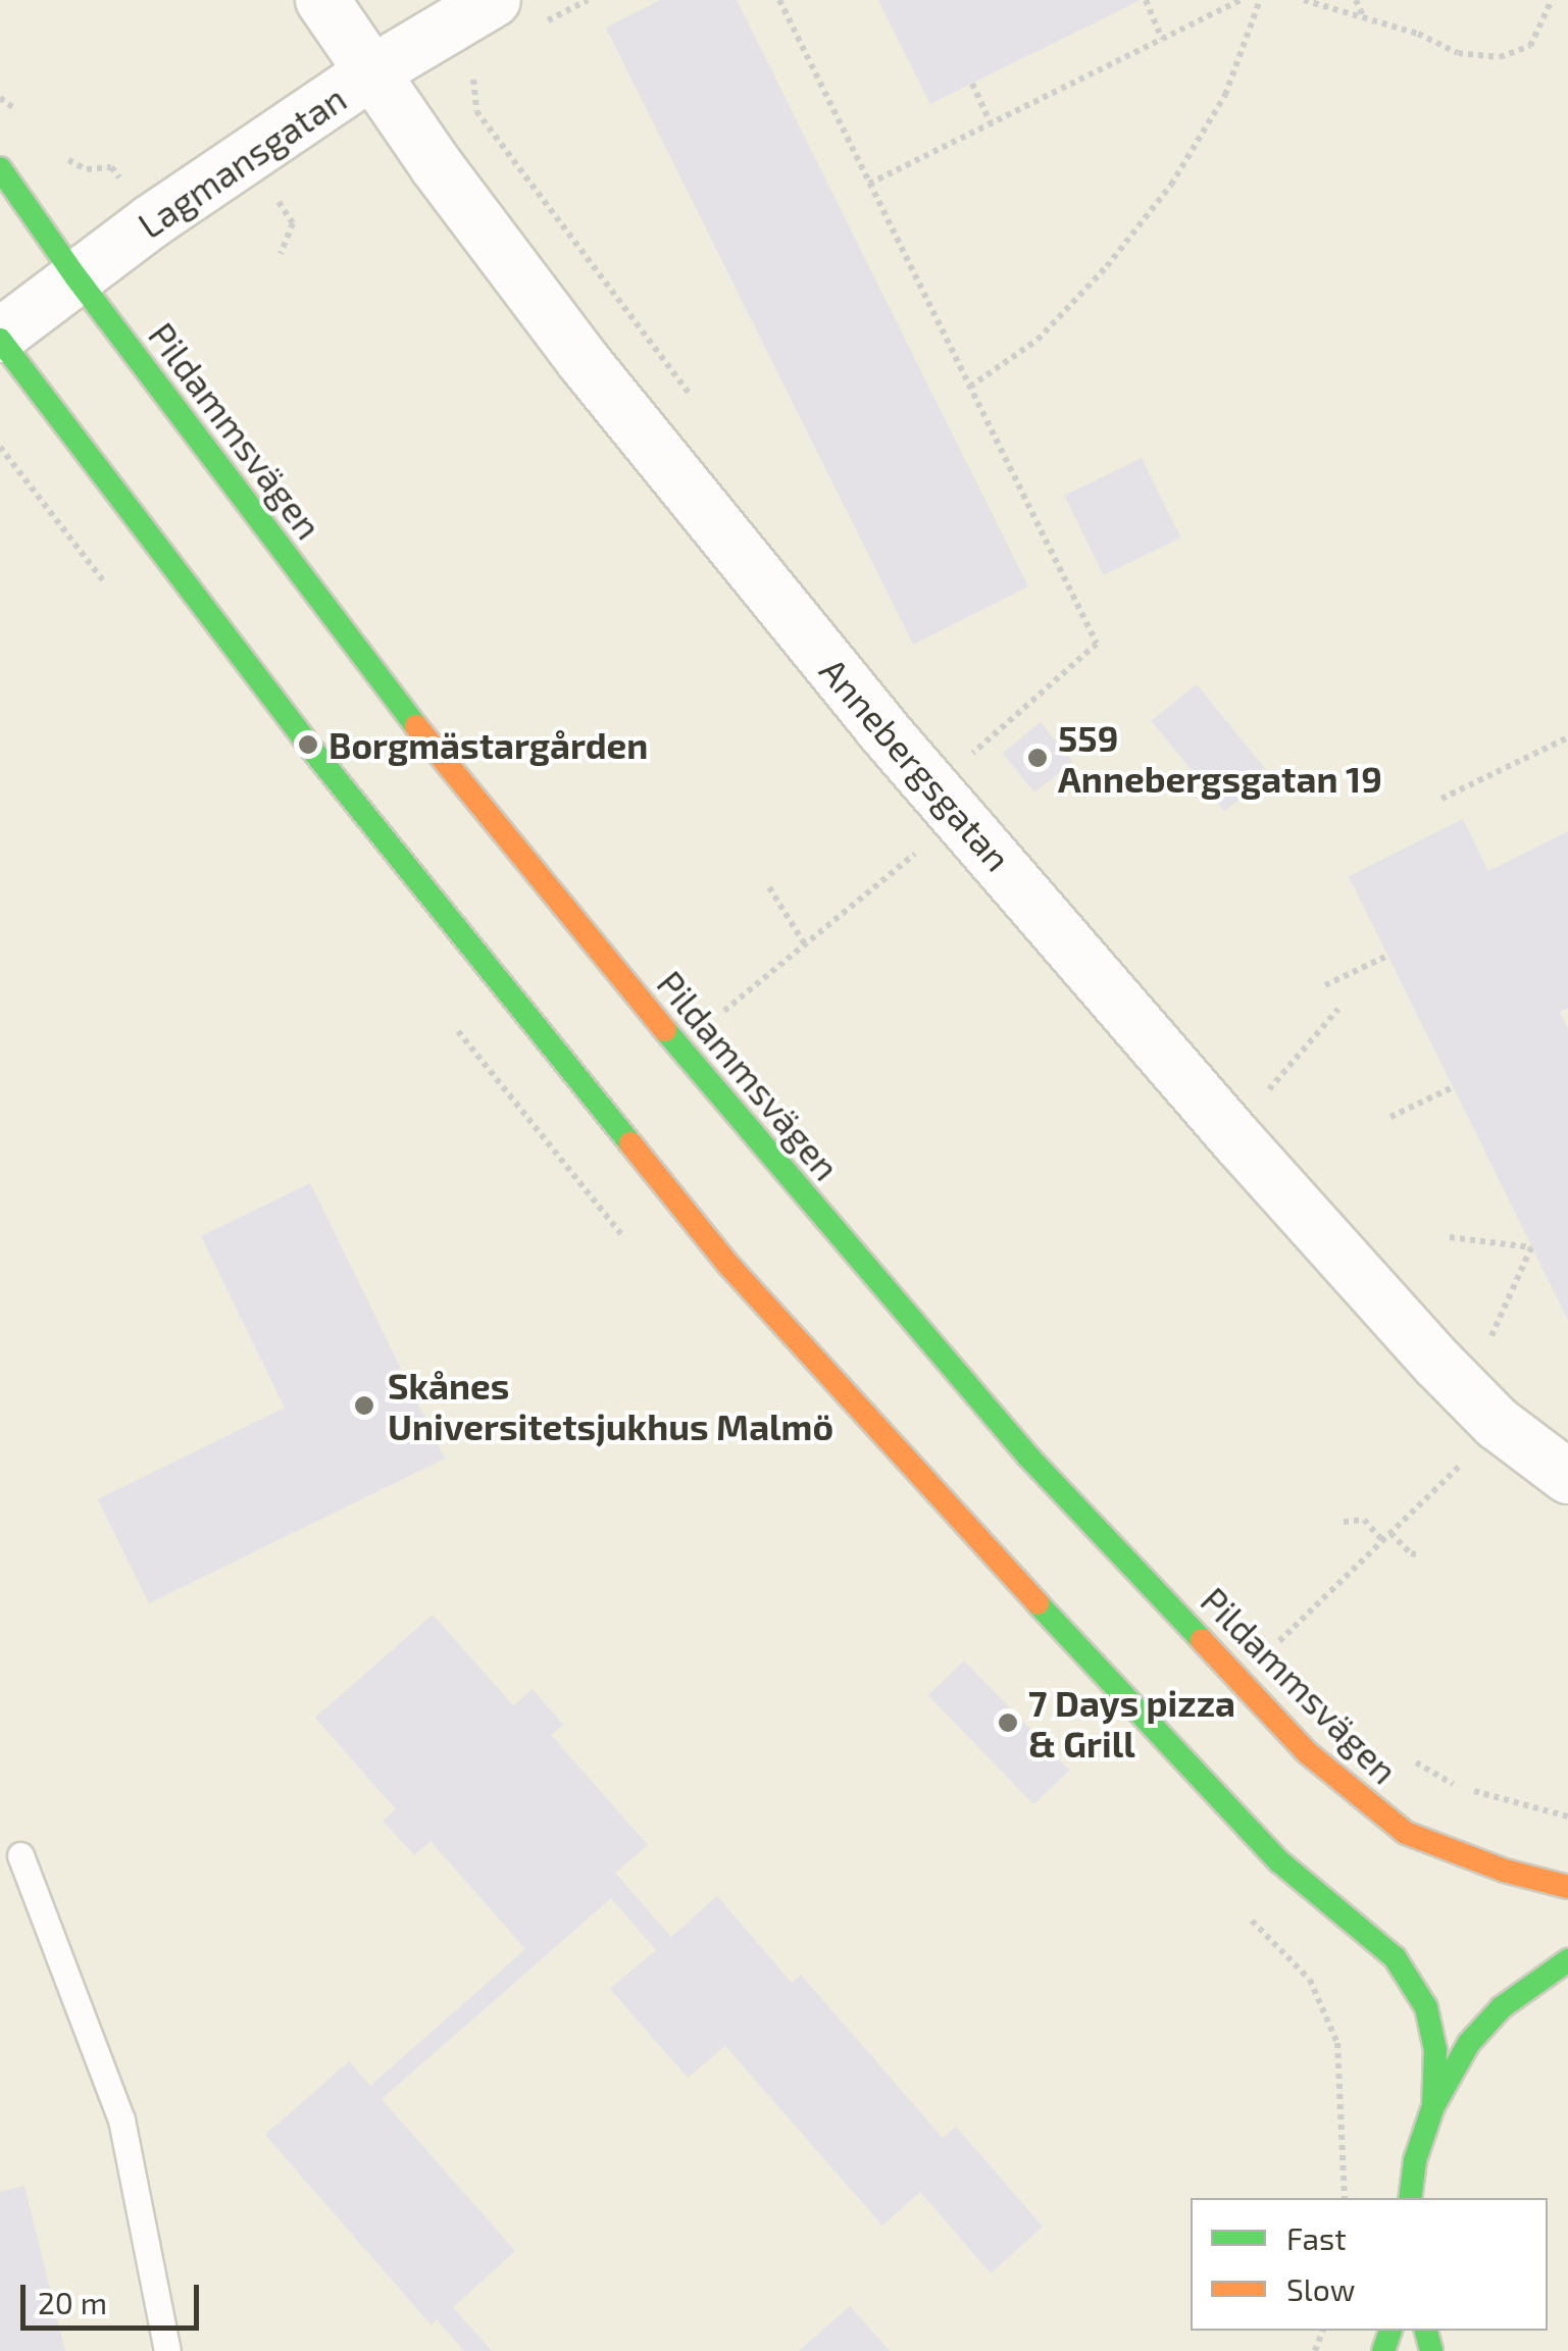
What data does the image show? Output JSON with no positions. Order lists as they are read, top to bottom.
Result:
{
  "streets": {
    "main road": ["Pildammsvägen"],
    "street": ["Lagmansgatan", "Annebergsgatan"]
  },
  "crossings": [
    ["Lagmansgatan", "Pildammsvägen"],
    ["Lagmansgatan", "Annebergsgatan"]
  ],
  "places": [
    "Borgmästargården",
    "559 Annebergsgatan 19",
    "Skånes Universitetsjukhus Malmö",
    "7 Days pizza & Grill"
  ],
  "legend": ["Fast", "Slow"],
  "scale_bar": "20 m"
}
